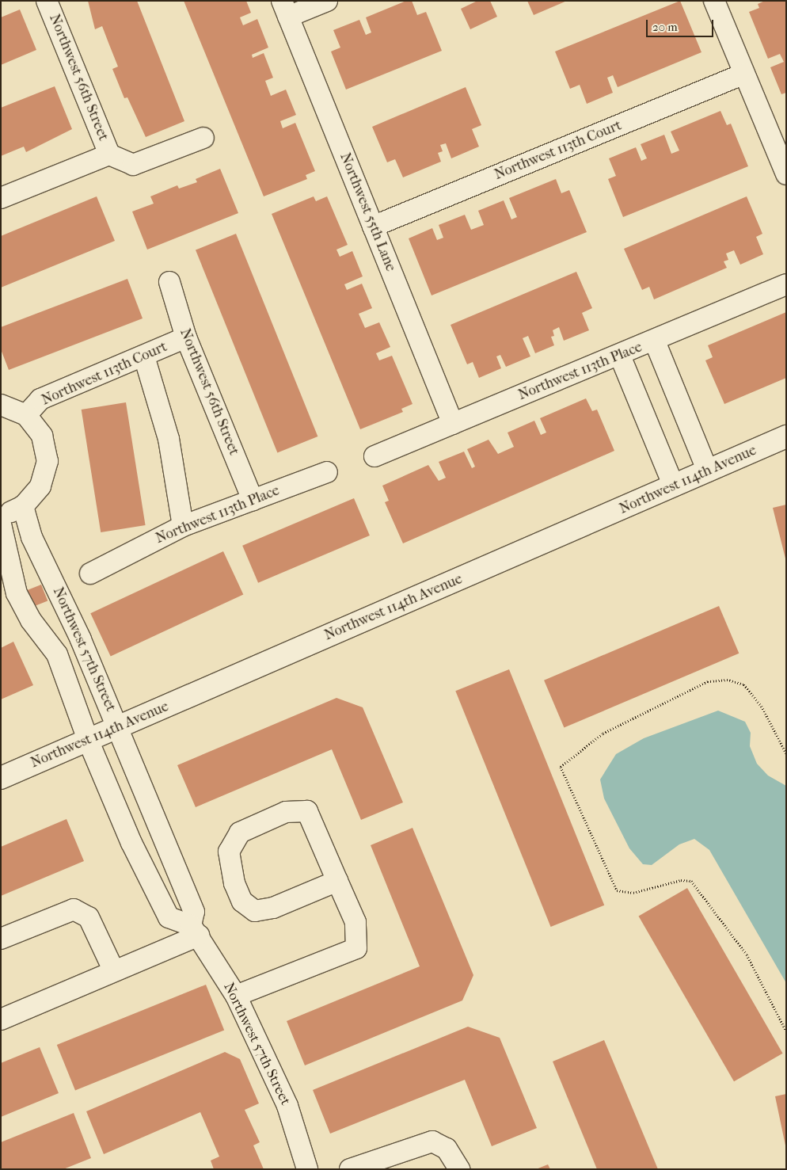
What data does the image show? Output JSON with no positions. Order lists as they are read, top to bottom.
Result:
{
  "streets": {
    "street": [
      "Northwest 56th Street",
      "Northwest 113th Court",
      "Northwest 55th Lane",
      "Northwest 113th Place",
      "Northwest 114th Avenue",
      "Northwest 57th Street"
    ]
  },
  "crossings": [
    ["Northwest 56th Street", "Northwest 113th Court"],
    ["Northwest 56th Street", "Northwest 113th Place"],
    ["Northwest 113th Court", "Northwest 55th Lane"],
    ["Northwest 55th Lane", "Northwest 113th Place"],
    ["Northwest 114th Avenue", "Northwest 57th Street"]
  ],
  "scale_bar": "20 m"
}
